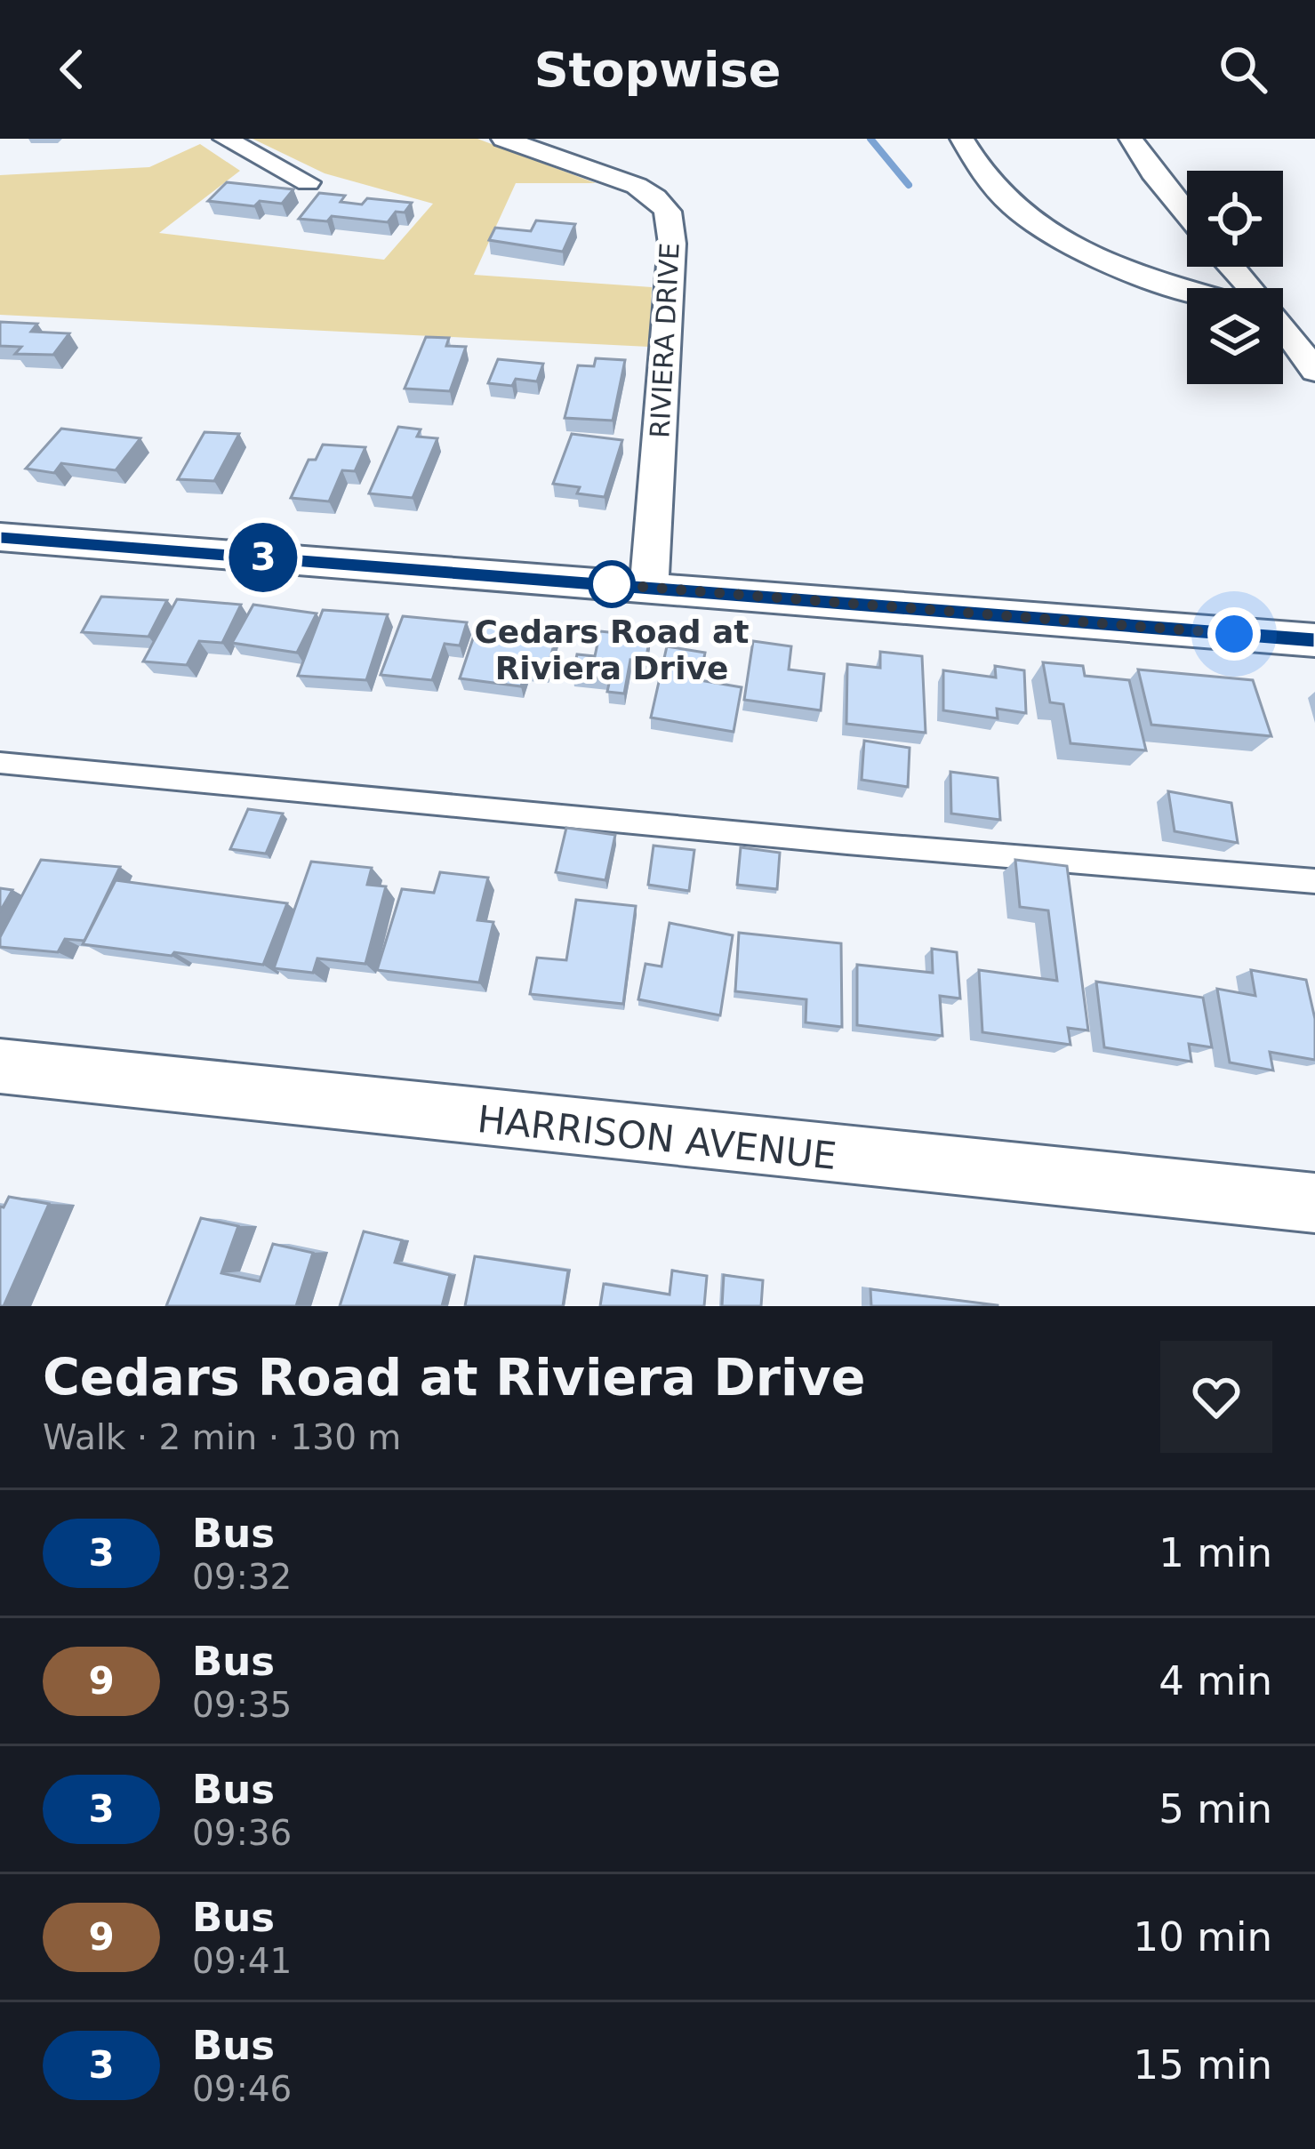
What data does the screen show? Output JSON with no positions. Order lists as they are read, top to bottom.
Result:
{
  "streets": {
    "street": ["RIVIERA DRIVE", "HARRISON AVENUE"]
  },
  "places": ["Cedars Road at Riviera Drive"],
  "lines": ["bus line 3"],
  "page": {
    "header": "Stopwise",
    "on_map": "3",
    "heading": ["Cedars Road at Riviera Drive", "Walk · 2 min · 130 m"],
    "list": [
      {
        "mark": "3",
        "name": "Bus",
        "note": "09:32",
        "value": "1 min"
      },
      {
        "mark": "9",
        "name": "Bus",
        "note": "09:35",
        "value": "4 min"
      },
      {
        "mark": "3",
        "name": "Bus",
        "note": "09:36",
        "value": "5 min"
      },
      {
        "mark": "9",
        "name": "Bus",
        "note": "09:41",
        "value": "10 min"
      },
      {
        "mark": "3",
        "name": "Bus",
        "note": "09:46",
        "value": "15 min"
      }
    ]
  }
}
